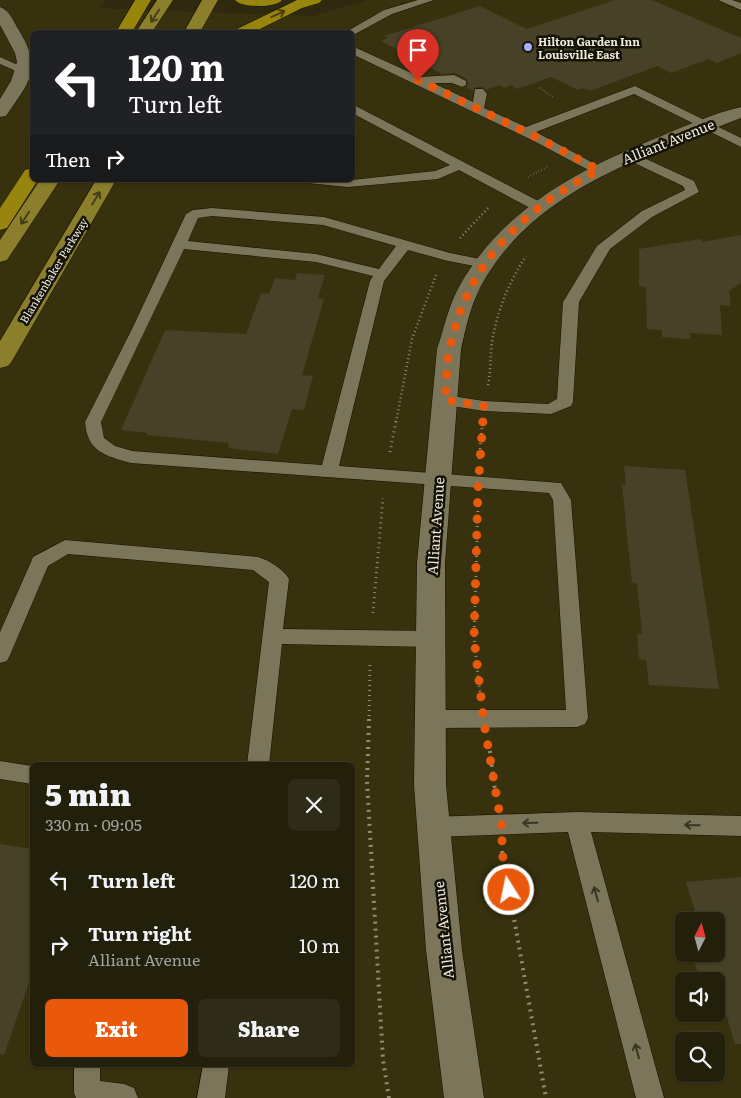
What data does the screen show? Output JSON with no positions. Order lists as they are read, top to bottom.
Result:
{
  "streets": {
    "main road": ["Blankenbaker Parkway"],
    "street": ["Alliant Avenue"]
  },
  "places": ["Hilton Garden Inn Louisville East"],
  "north": "top",
  "page": {
    "turn": ["120 m", "Turn left"],
    "then": "Then",
    "heading": ["5 min", "330 m · 09:05"],
    "list": [
      {
        "name": "Turn left",
        "value": "120 m"
      },
      {
        "name": "Turn right",
        "note": "Alliant Avenue",
        "value": "10 m"
      }
    ],
    "buttons": ["Exit", "Share"]
  }
}
